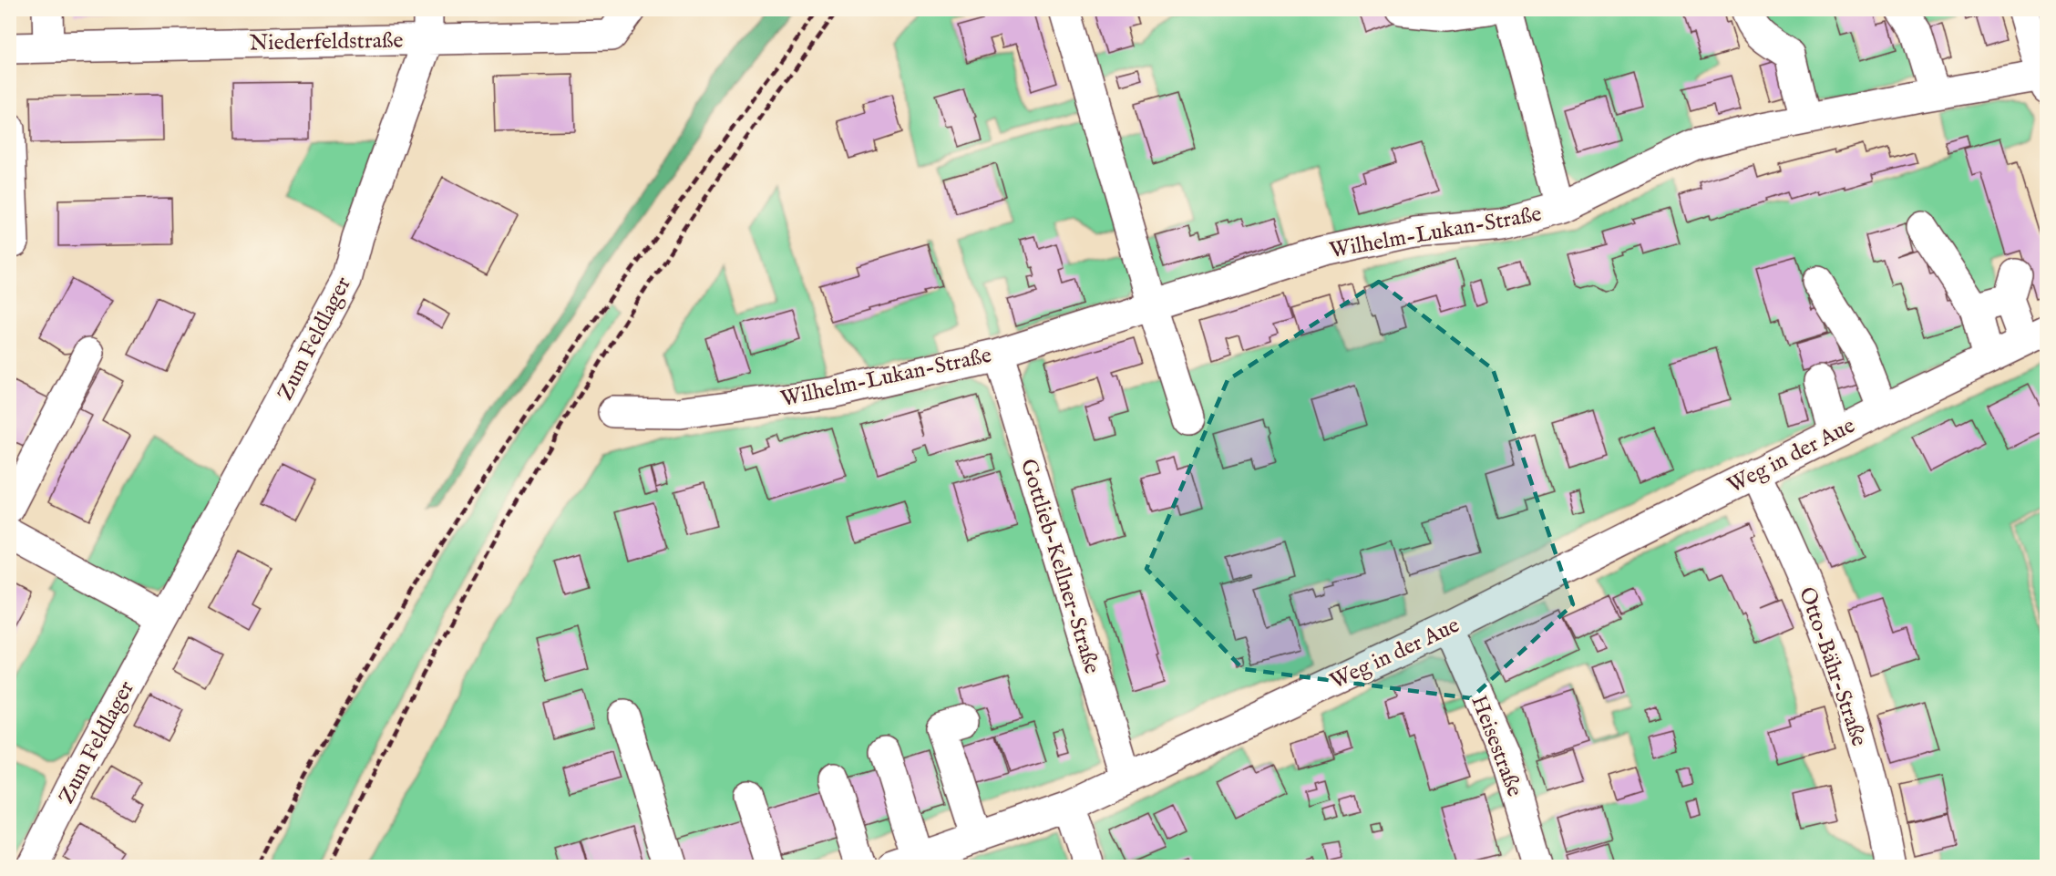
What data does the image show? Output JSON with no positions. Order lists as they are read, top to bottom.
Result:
{
  "streets": {
    "street": [
      "Niederfeldstraße",
      "Wilhelm-Lukan-Straße",
      "Zum Feldlager",
      "Weg in der Aue",
      "Gottlieb-Kellner-Straße",
      "Otto-Bähr-Straße",
      "Heisestraße"
    ]
  },
  "crossings": [
    ["Niederfeldstraße", "Zum Feldlager"],
    ["Wilhelm-Lukan-Straße", "Gottlieb-Kellner-Straße"],
    ["Weg in der Aue", "Gottlieb-Kellner-Straße"],
    ["Weg in der Aue", "Otto-Bähr-Straße"],
    ["Weg in der Aue", "Heisestraße"]
  ]
}
